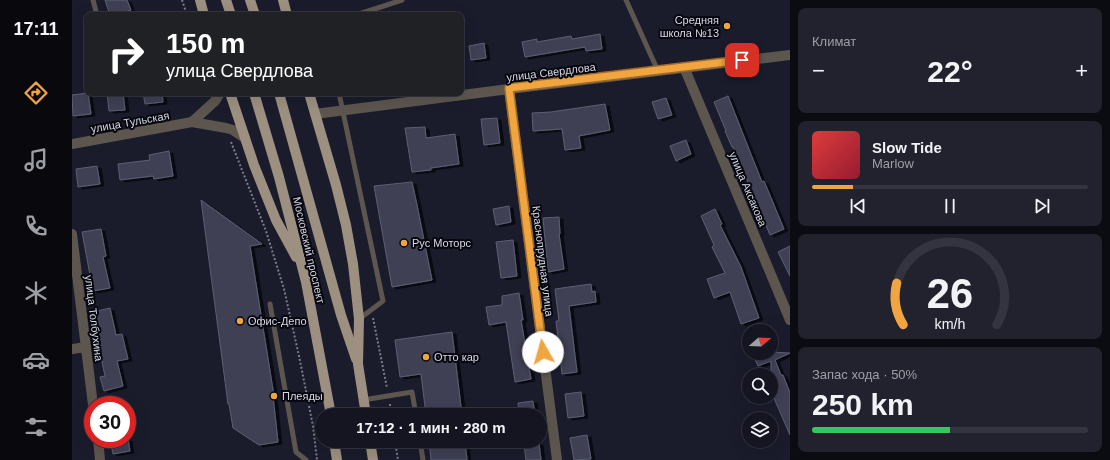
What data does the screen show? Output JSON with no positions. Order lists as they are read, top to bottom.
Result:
{
  "streets": {
    "main road": ["Московский проспект"],
    "street": [
      "улица Свердлова",
      "улица Тульская",
      "улица Аксакова",
      "Краснопрудная улица",
      "улица Толбухина"
    ]
  },
  "crossings": [
    ["улица Свердлова", "улица Аксакова"],
    ["улица Свердлова", "Краснопрудная улица"]
  ],
  "places": [
    "Средняя школа №13",
    "Рус Моторс",
    "Офис-Депо",
    "Отто кар",
    "Плеяды"
  ],
  "north": "right",
  "page": {
    "tabs": "17:11",
    "tile": [
      "Климат",
      ["Запас хода · 50%", "250 km"]
    ],
    "turn": ["150 m", "улица Свердлова"],
    "heat": ["−", "22°", "+"],
    "song": ["Slow Tide", "Marlow"],
    "limit": "30",
    "trip": "17:12 · 1 мин · 280 m",
    "gauge": ["26", "km/h"]
  }
}
